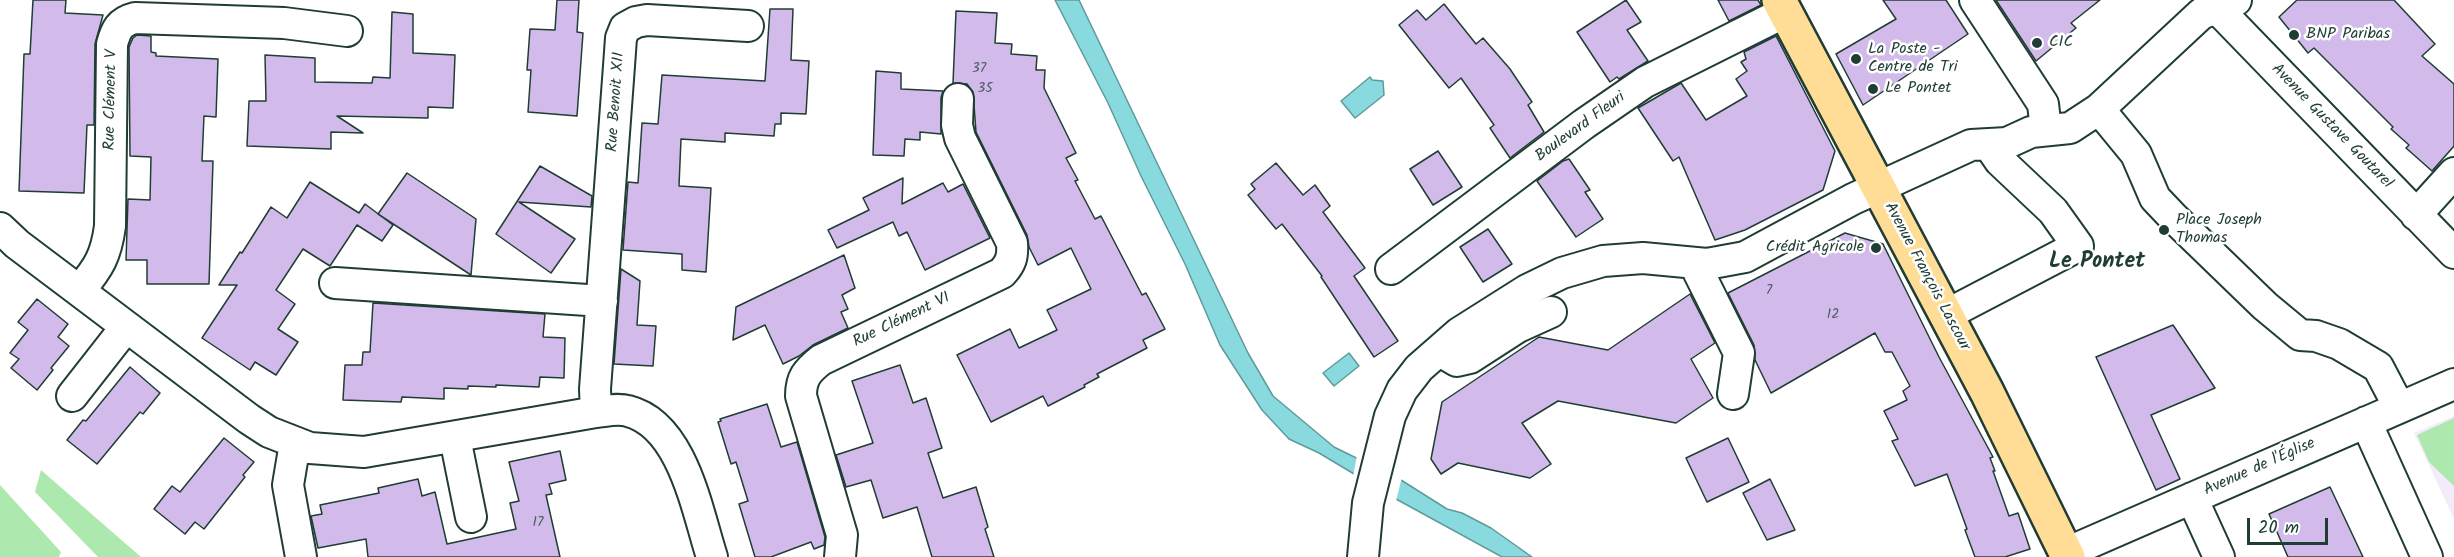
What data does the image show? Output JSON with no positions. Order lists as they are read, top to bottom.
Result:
{
  "streets": {
    "main road": ["Avenue François Lascour"],
    "street": [
      "Rue Clément V",
      "Rue Benoit XII",
      "Avenue Gustave Goutarel",
      "Boulevard Fleuri",
      "Rue Clément VI",
      "Avenue de l'Église"
    ]
  },
  "crossings": [
    ["Boulevard Fleuri", "Avenue François Lascour"],
    ["Avenue François Lascour", "Avenue de l'Église"]
  ],
  "districts": ["Le Pontet"],
  "places": [
    "BNP Paribas",
    "CIC",
    "La Poste - Centre de Tri",
    "Le Pontet",
    "Place Joseph Thomas",
    "Crédit Agricole"
  ],
  "house_numbers": [
    "37",
    "35",
    "7",
    "12",
    "17"
  ],
  "scale_bar": "20 m"
}
